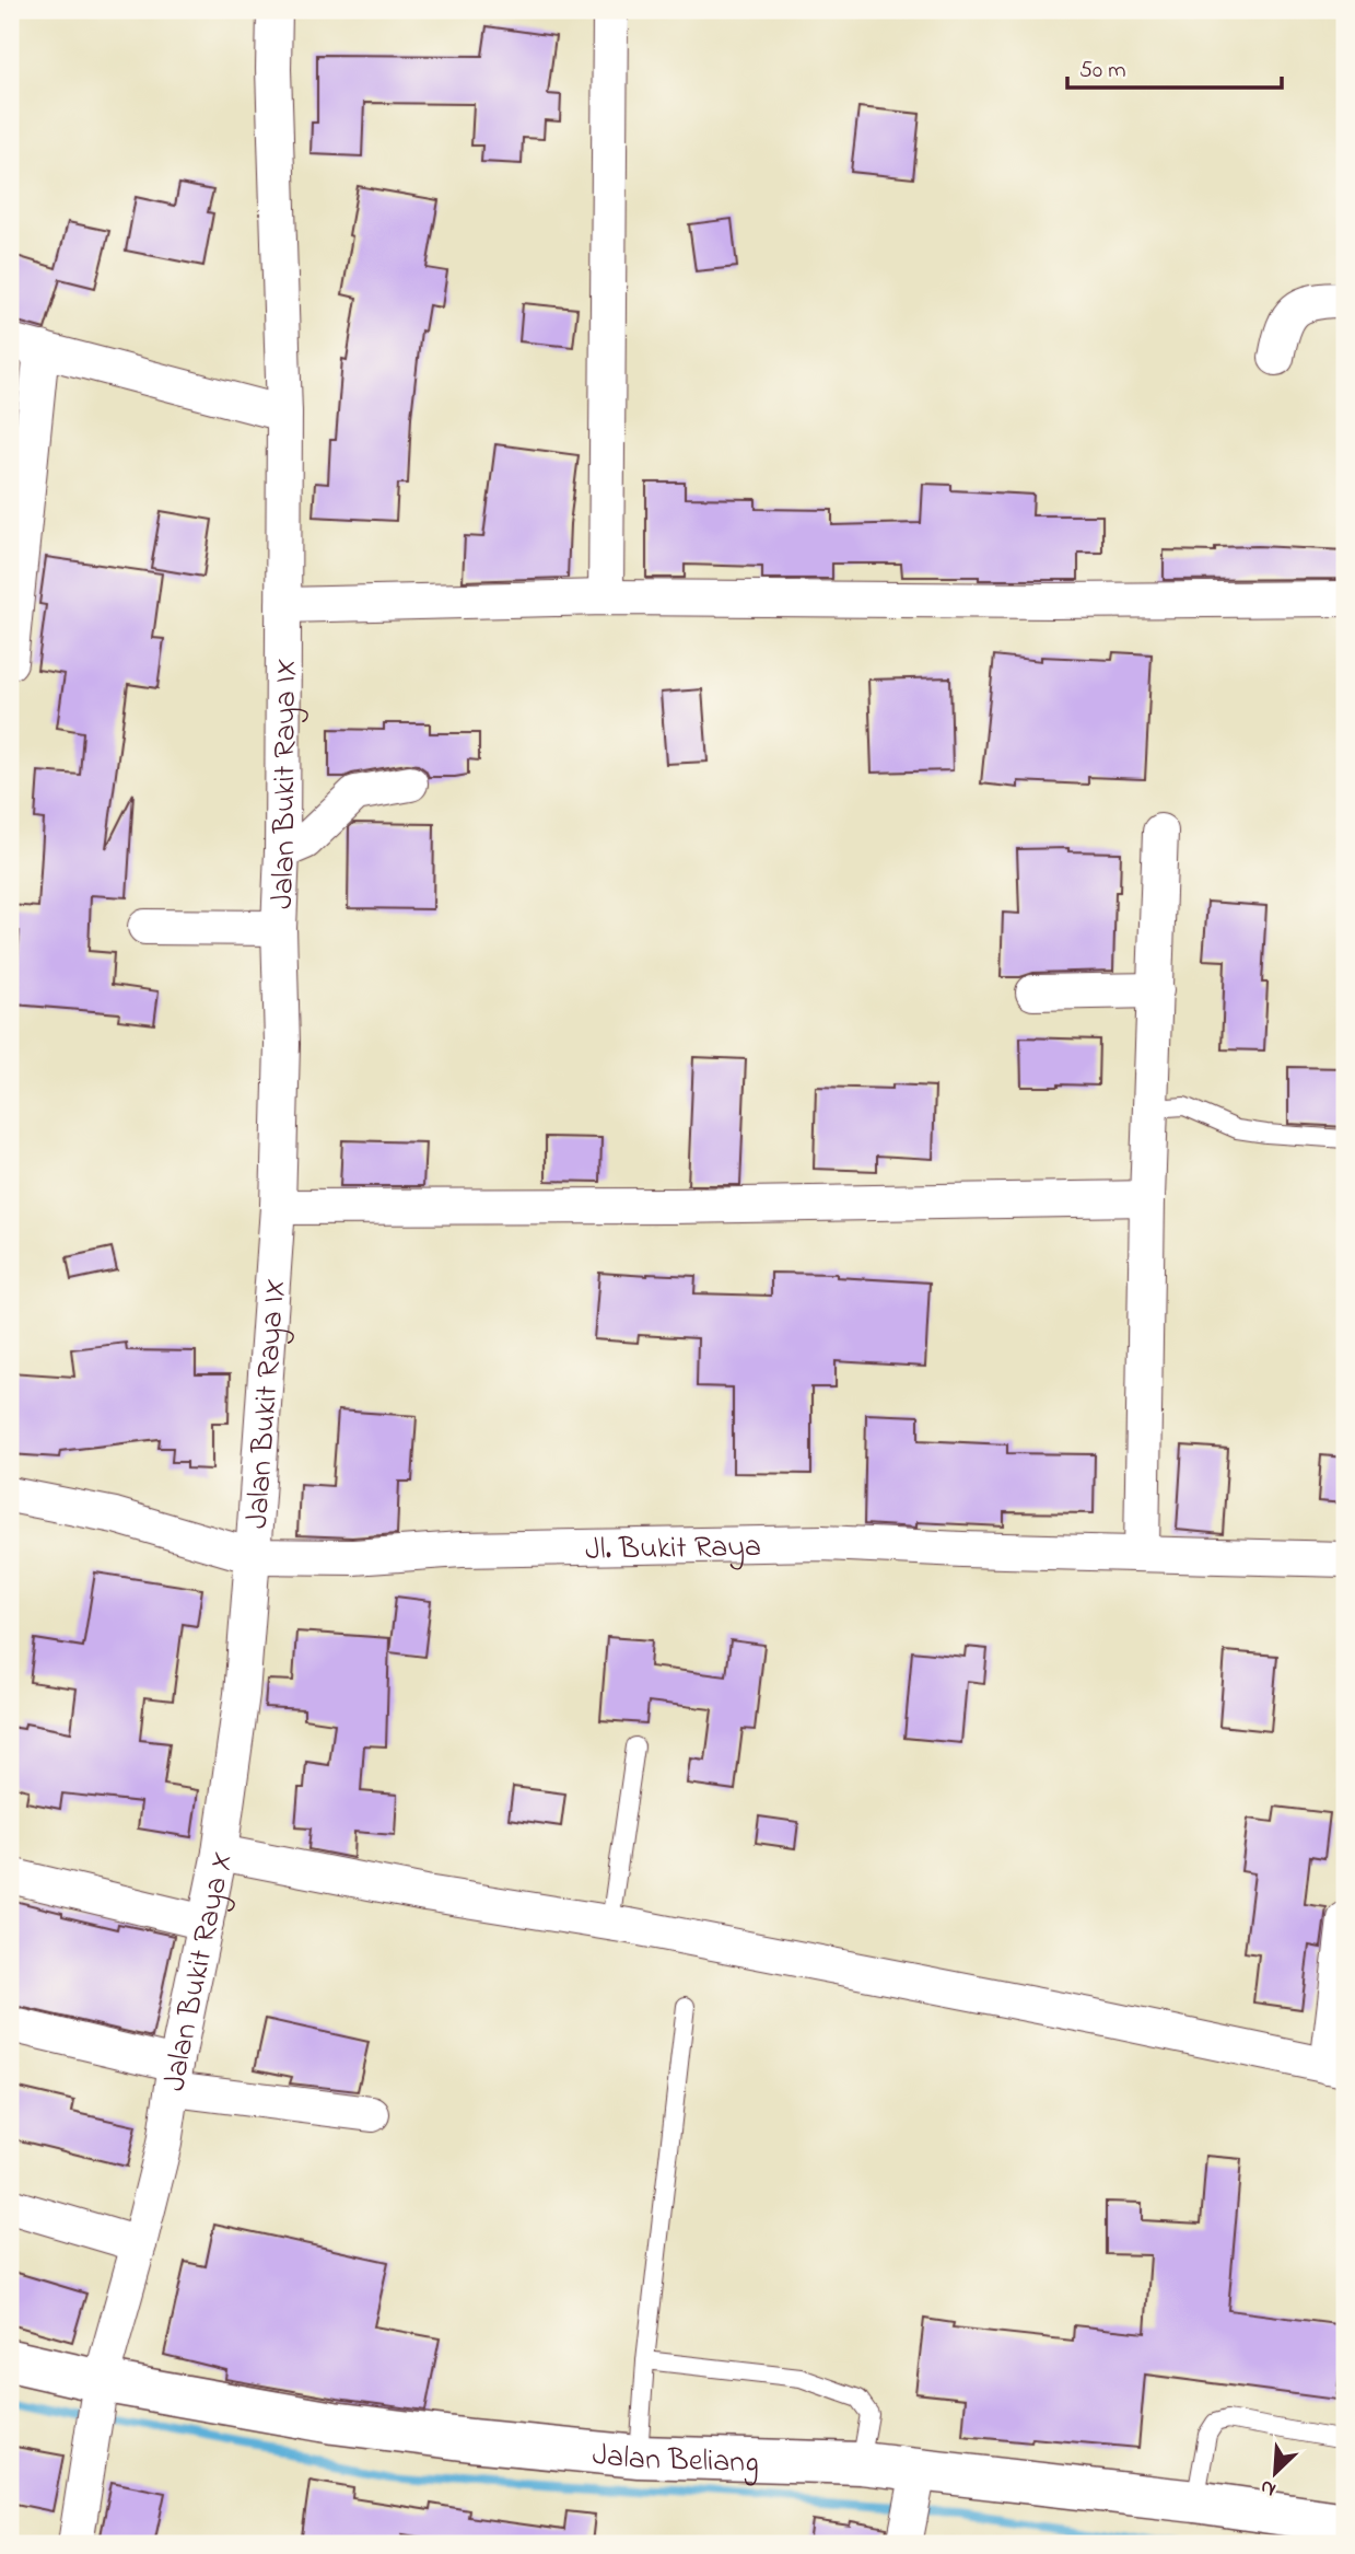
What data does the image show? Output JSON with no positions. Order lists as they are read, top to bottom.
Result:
{
  "streets": {
    "street": [
      "Jalan Bukit Raya IX",
      "Jl. Bukit Raya",
      "Jalan Bukit Raya X",
      "Jalan Beliang"
    ]
  },
  "crossings": [
    ["Jalan Bukit Raya IX", "Jl. Bukit Raya"],
    ["Jalan Bukit Raya IX", "Jalan Bukit Raya X"],
    ["Jl. Bukit Raya", "Jalan Bukit Raya X"],
    ["Jalan Bukit Raya X", "Jalan Beliang"]
  ],
  "scale_bar": "50 m",
  "north": "bottom left"
}
